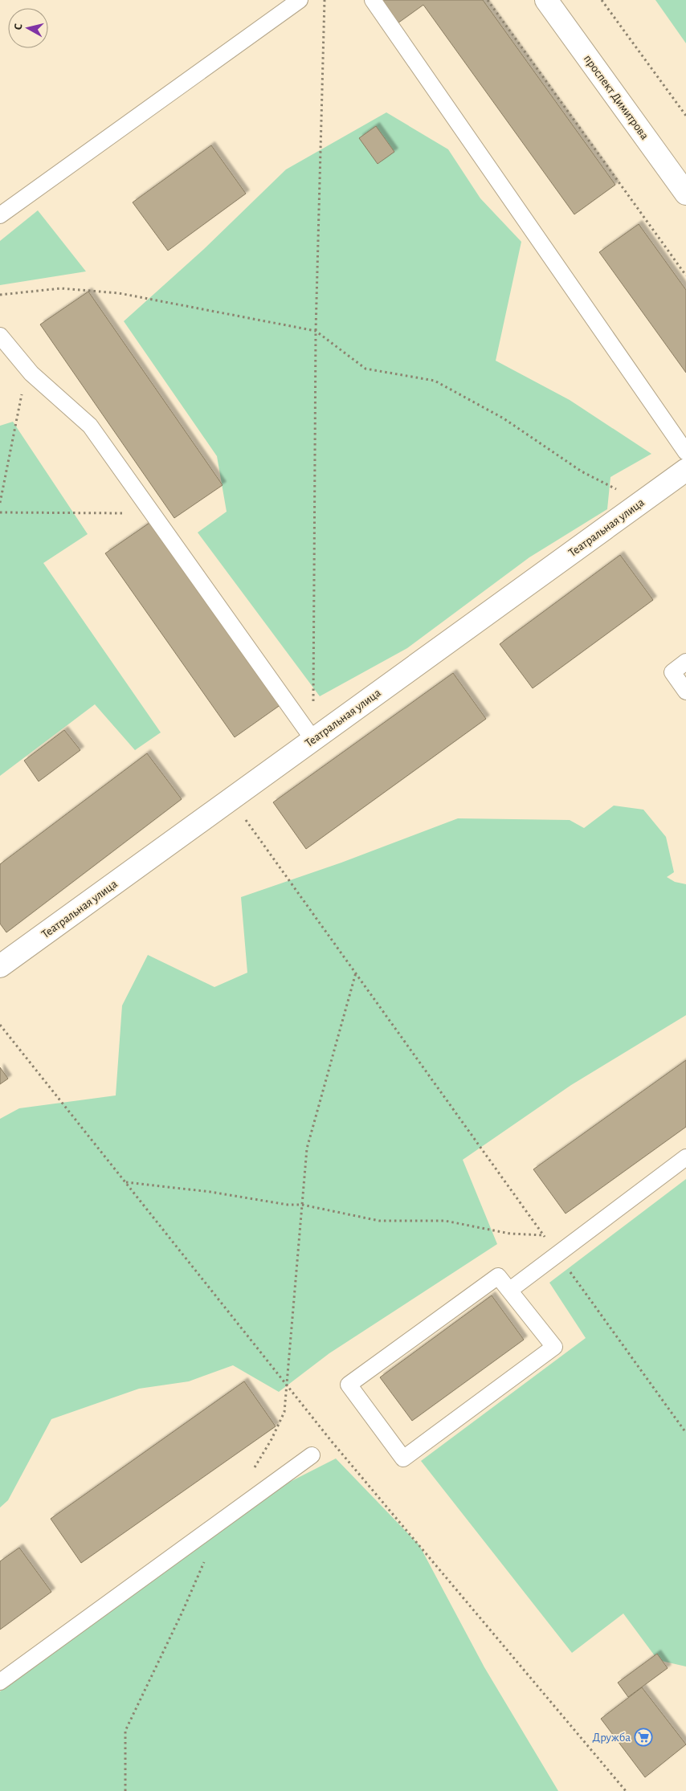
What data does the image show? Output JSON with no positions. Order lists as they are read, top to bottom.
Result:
{
  "streets": {
    "street": ["проспект Димитрова", "Театральная улица"]
  },
  "places": {
    "supermarket": ["Дружба"]
  },
  "north": "left"
}
